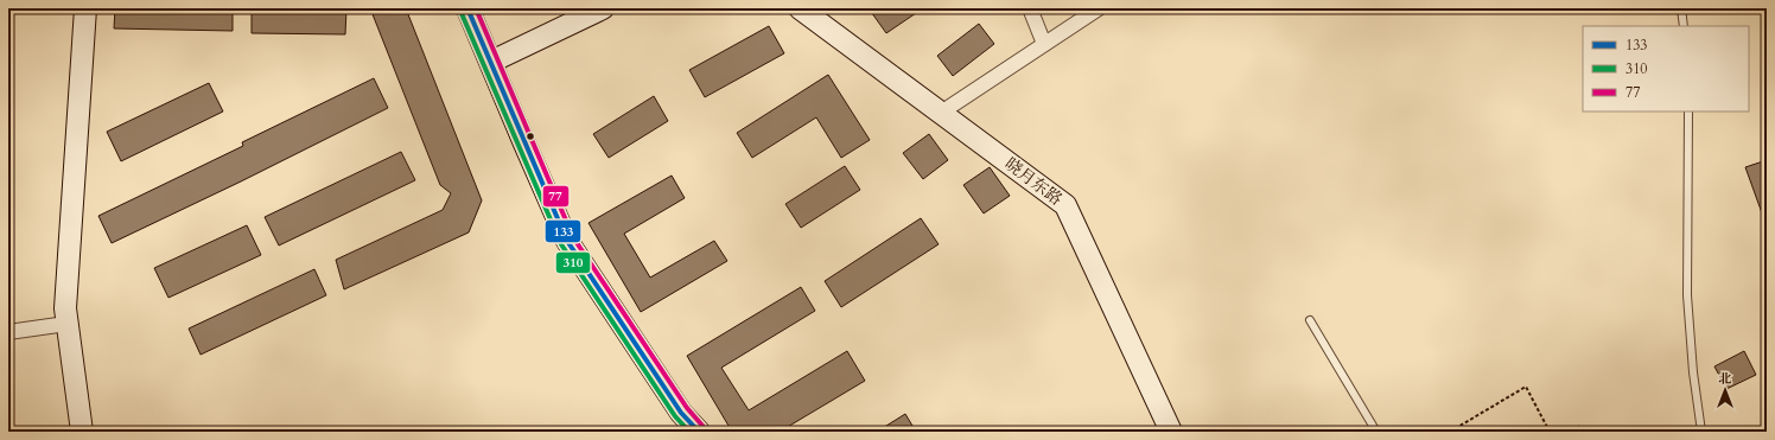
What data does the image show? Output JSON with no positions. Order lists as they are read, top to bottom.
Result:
{
  "streets": {
    "street": ["晓月东路"]
  },
  "lines": ["transit line 133", "transit line 77", "transit line 310"],
  "legend": ["133", "310", "77"],
  "north": "top"
}
